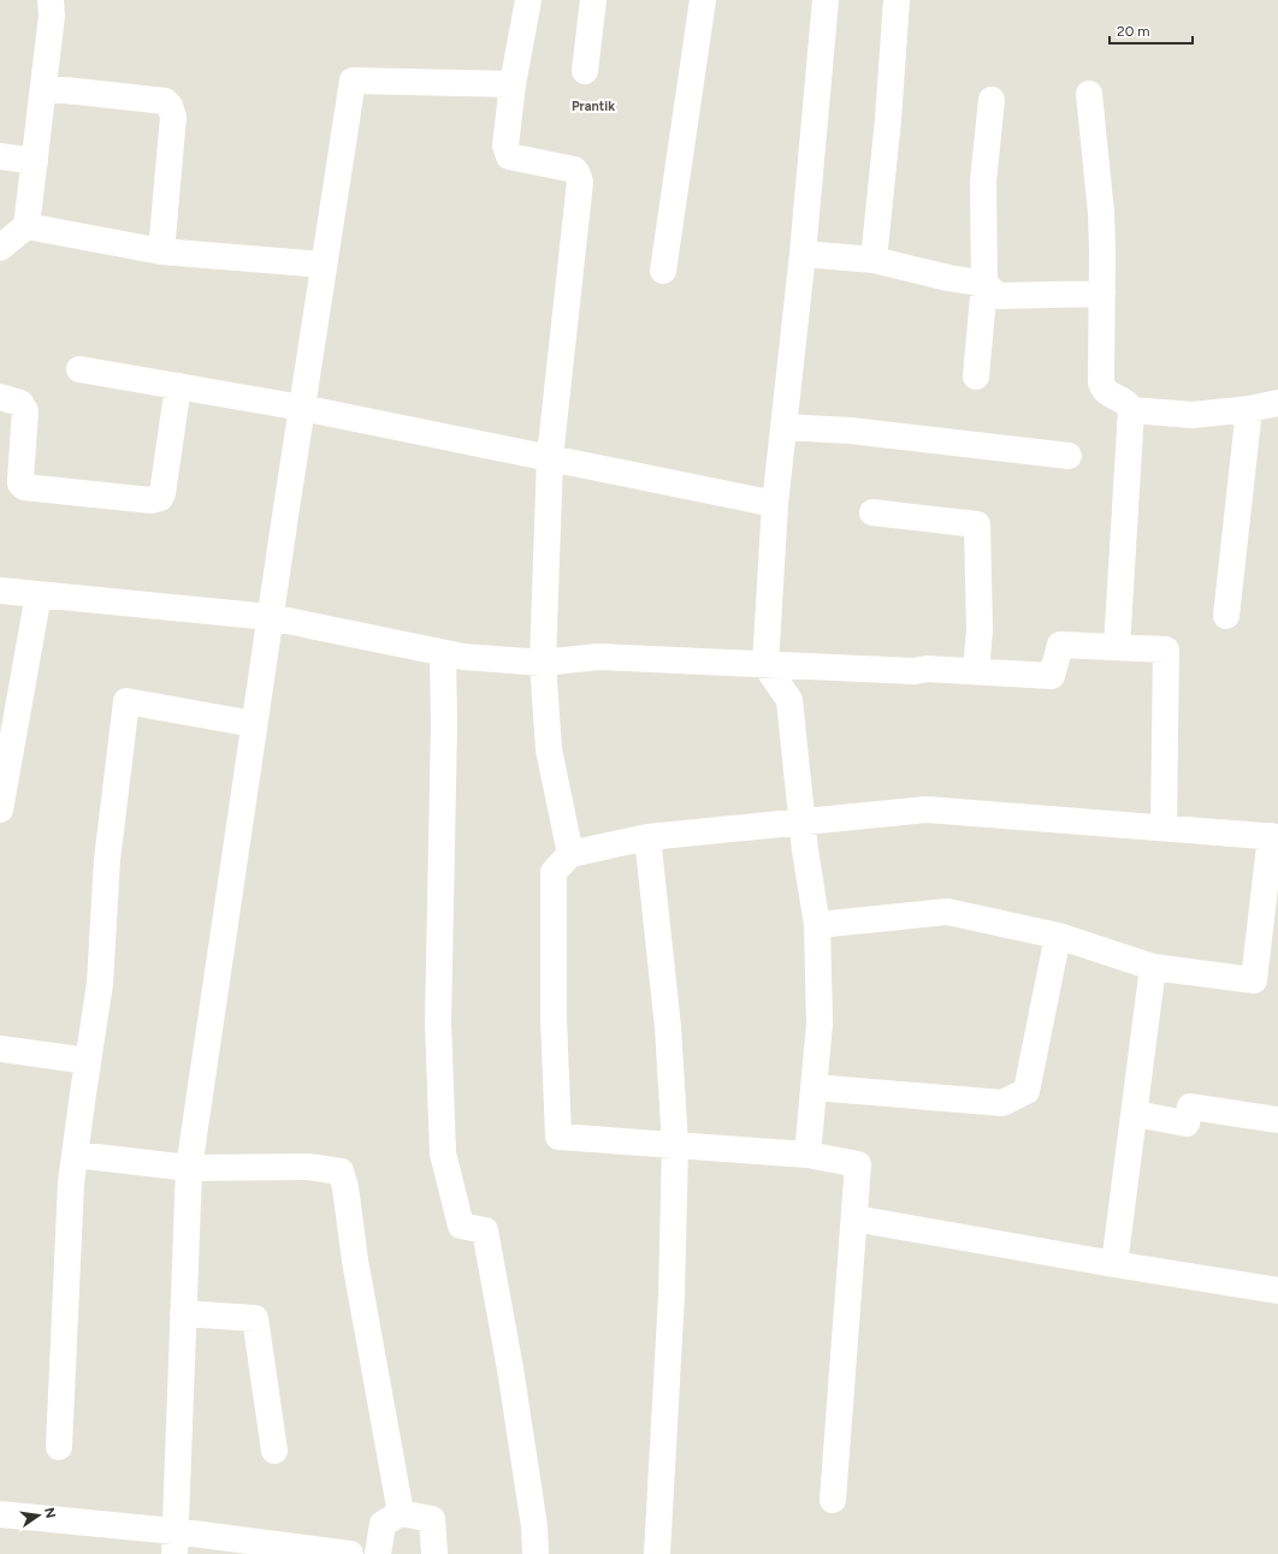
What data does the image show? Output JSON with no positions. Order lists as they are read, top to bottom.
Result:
{
  "districts": ["Prantik"],
  "scale_bar": "20 m",
  "north": "right"
}
